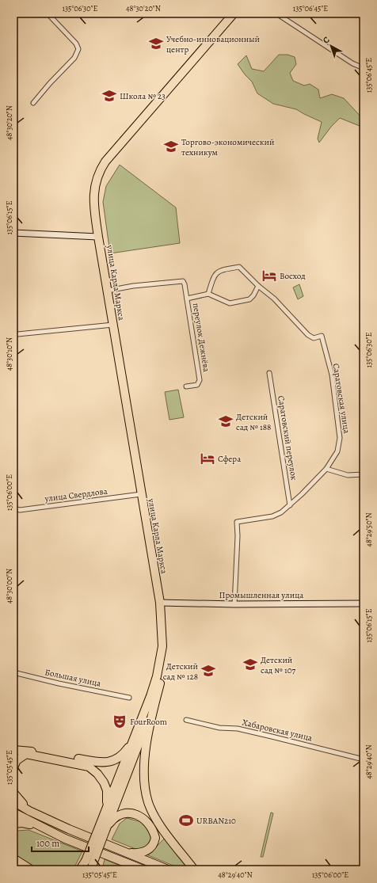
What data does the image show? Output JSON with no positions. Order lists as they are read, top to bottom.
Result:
{
  "streets": {
    "highway": ["улица Карла Маркса"],
    "street": [
      "переулок Дежнёва",
      "Саратовская улица",
      "Саратовский переулок",
      "улица Свердлова",
      "Промышленная улица",
      "Большая улица",
      "Хабаровская улица"
    ]
  },
  "crossings": [
    ["улица Карла Маркса", "переулок Дежнёва"],
    ["улица Карла Маркса", "улица Свердлова"],
    ["улица Карла Маркса", "Промышленная улица"]
  ],
  "places": {
    "school or university": [
      "Учебно-инновационный центр",
      "Школа № 23",
      "Торгово-экономический техникум",
      "Детский сад № 188",
      "Детский сад № 107",
      "Детский сад № 128"
    ],
    "hotel": ["Восход", "Сфера"],
    "theatre": ["FourRoom"],
    "sports": ["URBAN210"]
  },
  "scale_bar": "100 m",
  "north": "top left",
  "coordinates": [
    "135°06'30\"E",
    "48°30'20\"N",
    "135°06'45\"E",
    "135°06'15\"E",
    "48°30'10\"N",
    "135°06'00\"E",
    "48°29'50\"N",
    "48°30'00\"N",
    "48°29'40\"N",
    "135°05'45\"E"
  ]
}
